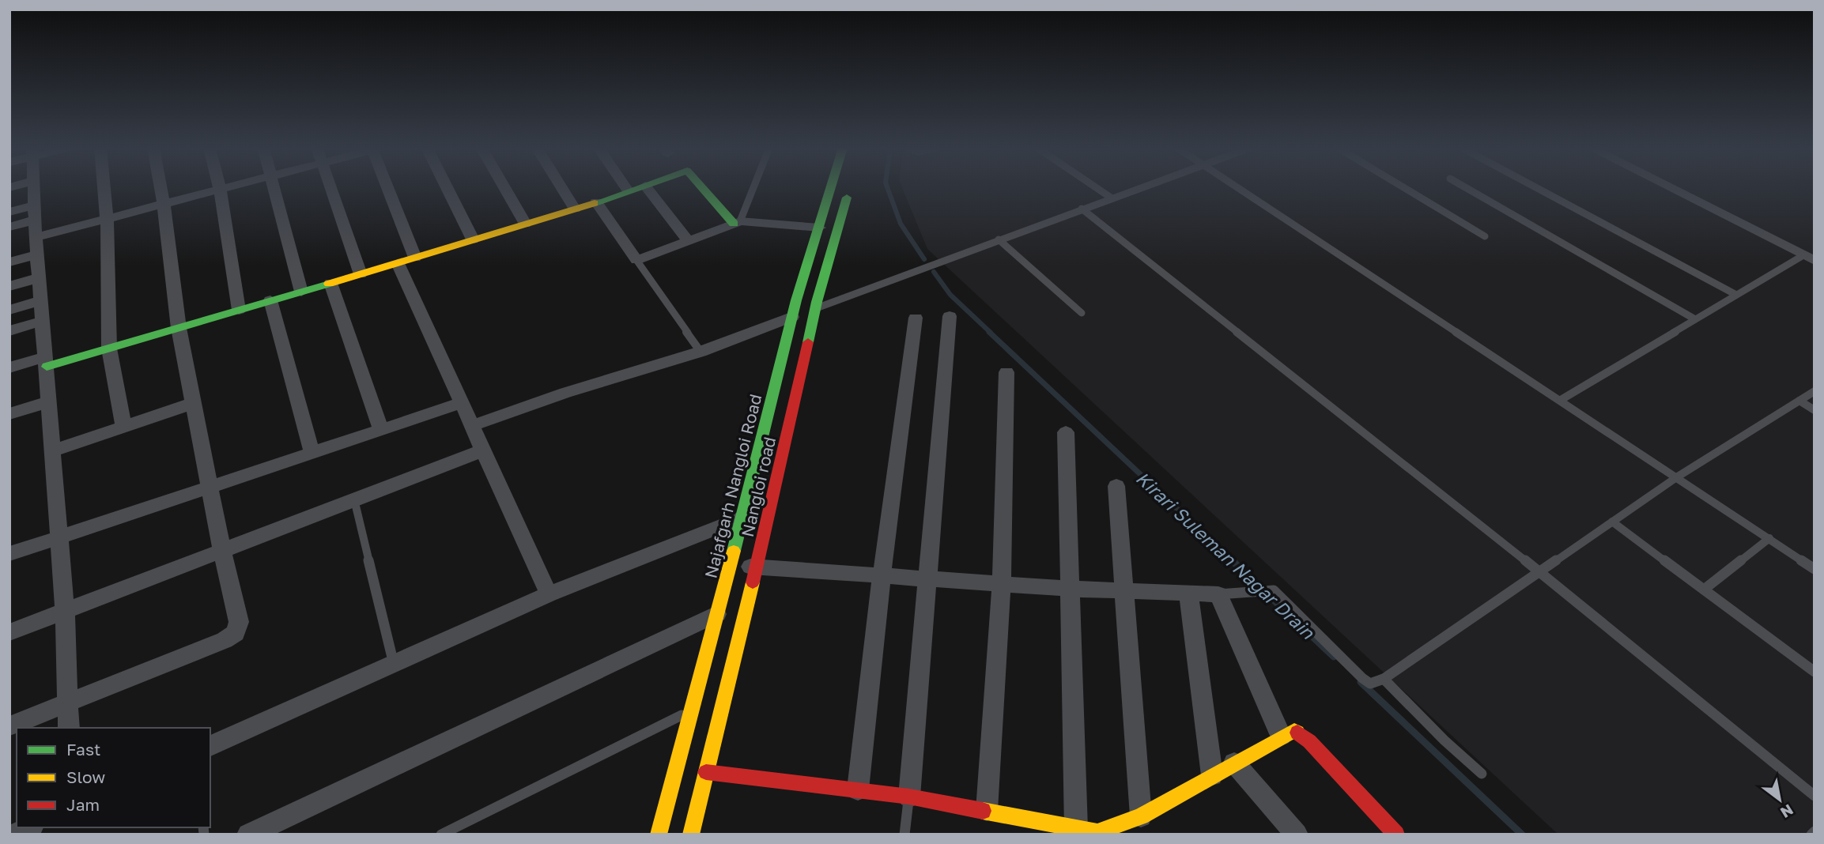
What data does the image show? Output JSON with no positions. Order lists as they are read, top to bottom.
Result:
{
  "streets": {
    "main road": ["Najafgarh Nangloi Road", "Nangloi road"]
  },
  "crossings": [
    ["Najafgarh Nangloi Road", "Nangloi road"]
  ],
  "water": ["Kirari Suleman Nagar Drain"],
  "legend": ["Fast", "Slow", "Jam"],
  "north": "bottom right"
}
